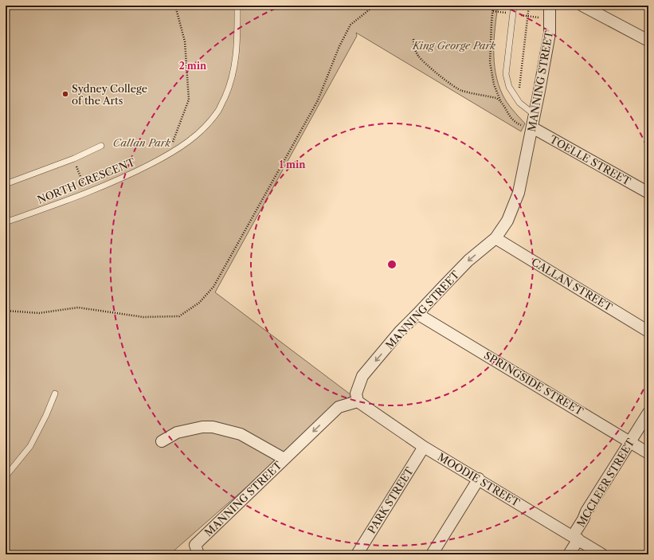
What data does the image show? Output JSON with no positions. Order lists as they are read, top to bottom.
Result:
{
  "streets": {
    "street": [
      "MANNING STREET",
      "TOELLE STREET",
      "CALLAN STREET",
      "SPRINGSIDE STREET",
      "MOODIE STREET",
      "MCCLEER STREET",
      "PARK STREET"
    ],
    "lane": ["NORTH CRESCENT"]
  },
  "crossings": [
    ["MANNING STREET", "TOELLE STREET"],
    ["MANNING STREET", "CALLAN STREET"],
    ["MANNING STREET", "SPRINGSIDE STREET"],
    ["MANNING STREET", "MOODIE STREET"],
    ["SPRINGSIDE STREET", "MCCLEER STREET"],
    ["MOODIE STREET", "MCCLEER STREET"],
    ["MOODIE STREET", "PARK STREET"]
  ],
  "one_way": ["MANNING STREET"],
  "parks": ["King George Park", "Callan Park"],
  "places": ["Sydney College of the Arts"],
  "rings": ["2 min", "1 min"]
}
